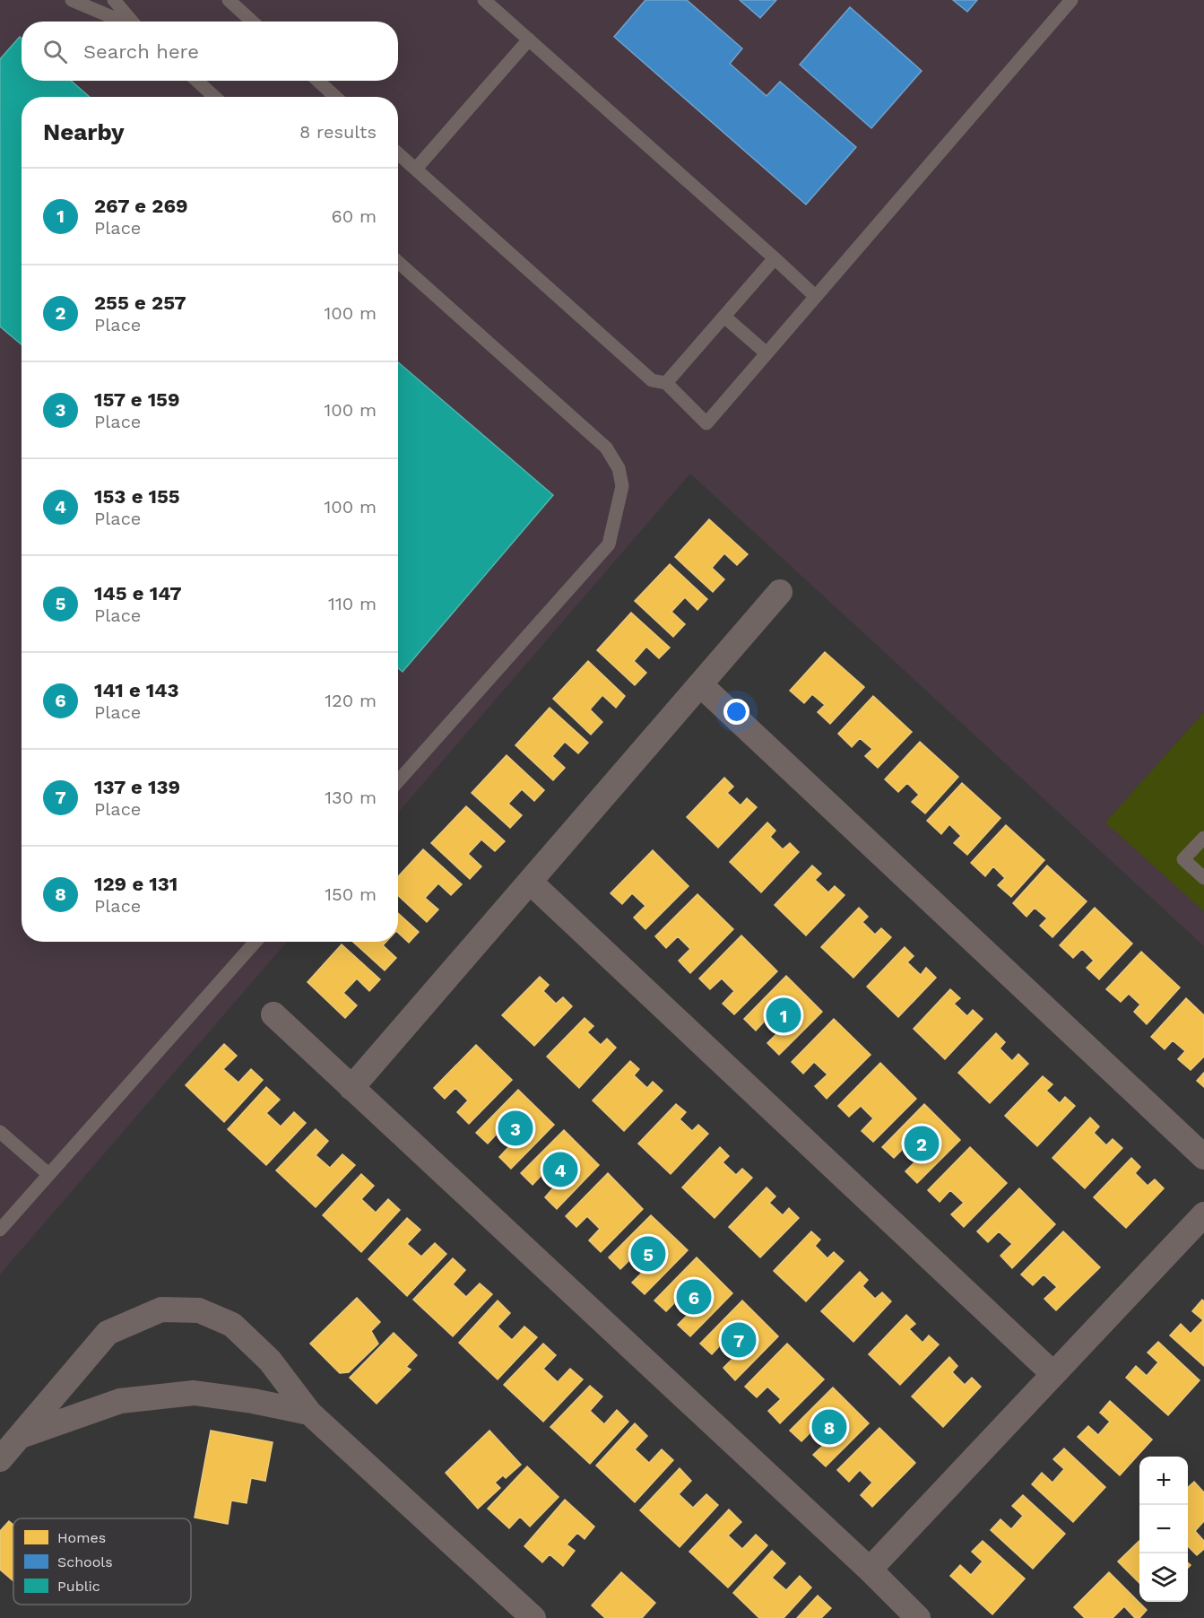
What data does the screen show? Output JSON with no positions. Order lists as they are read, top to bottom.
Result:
{
  "legend": ["Homes", "Schools", "Public"],
  "page": {
    "search": "Search here",
    "heading": ["Nearby", "8 results"],
    "list": [
      {
        "mark": "1",
        "name": "267 e 269",
        "note": "Place",
        "value": "60 m"
      },
      {
        "mark": "2",
        "name": "255 e 257",
        "note": "Place",
        "value": "100 m"
      },
      {
        "mark": "3",
        "name": "157 e 159",
        "note": "Place",
        "value": "100 m"
      },
      {
        "mark": "4",
        "name": "153 e 155",
        "note": "Place",
        "value": "100 m"
      },
      {
        "mark": "5",
        "name": "145 e 147",
        "note": "Place",
        "value": "110 m"
      },
      {
        "mark": "6",
        "name": "141 e 143",
        "note": "Place",
        "value": "120 m"
      },
      {
        "mark": "7",
        "name": "137 e 139",
        "note": "Place",
        "value": "130 m"
      },
      {
        "mark": "8",
        "name": "129 e 131",
        "note": "Place",
        "value": "150 m"
      }
    ],
    "pins": [
      "1",
      "3",
      "2",
      "4",
      "5",
      "6",
      "7",
      "8"
    ],
    "map_buttons": ["+", "−"]
  }
}
